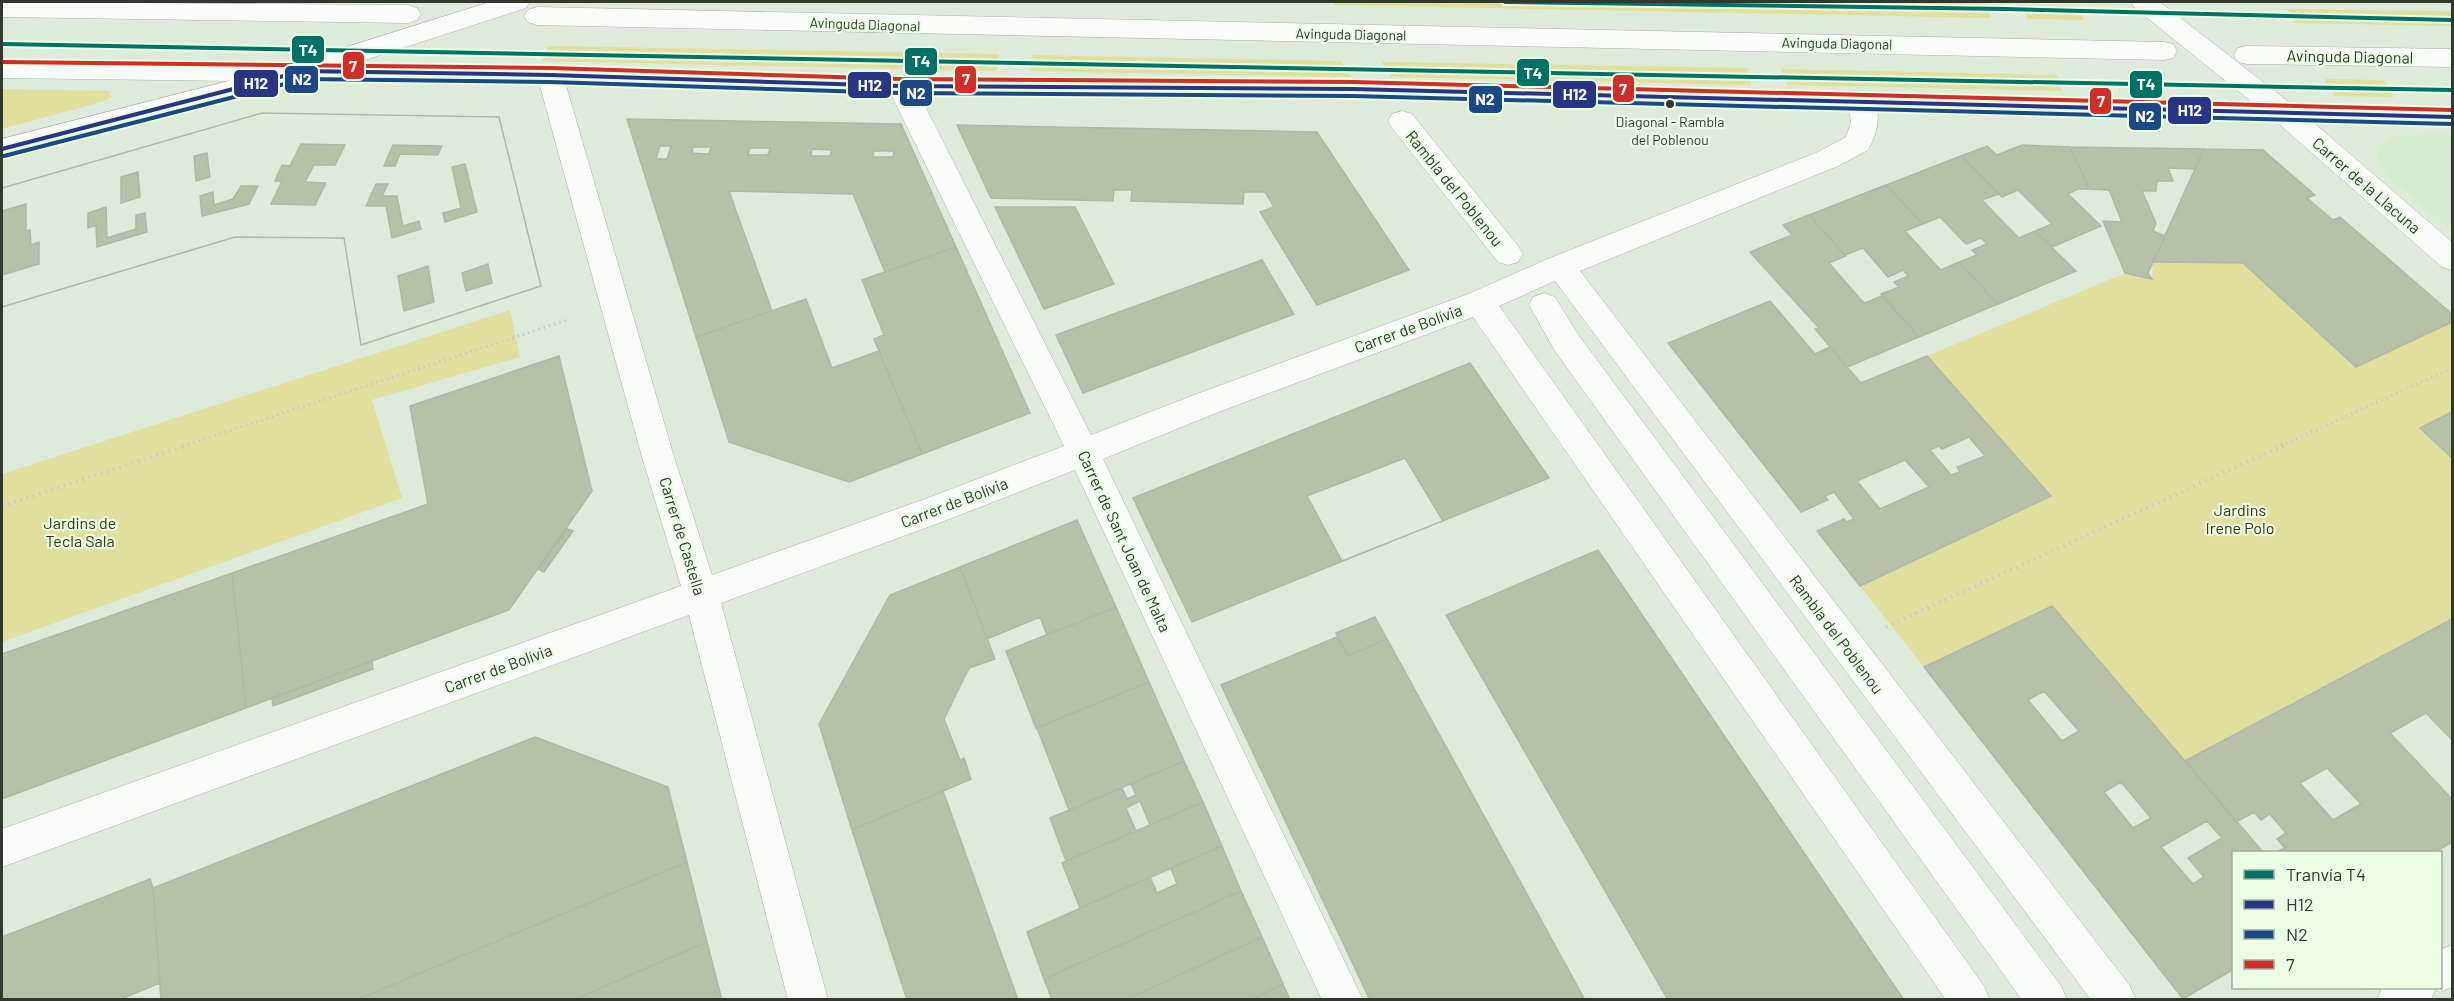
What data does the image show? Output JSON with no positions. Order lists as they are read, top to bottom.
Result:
{
  "streets": {
    "street": [
      "Avinguda Diagonal",
      "Carrer de la Llacuna",
      "Rambla del Poblenou",
      "Carrer de Bolívia",
      "Carrer de Castella",
      "Carrer de Sant Joan de Malta"
    ]
  },
  "crossings": [
    ["Rambla del Poblenou", "Carrer de Bolívia"],
    ["Carrer de Bolívia", "Carrer de Castella"],
    ["Carrer de Bolívia", "Carrer de Sant Joan de Malta"]
  ],
  "parks": ["Jardins Irene Polo", "Jardins de Tecla Sala"],
  "places": ["Diagonal - Rambla del Poblenou"],
  "lines": [
    "tram line T4",
    "transit line 7",
    "transit line H12",
    "transit line N2"
  ],
  "legend": [
    "Tranvía T4",
    "H12",
    "N2",
    "7"
  ]
}
